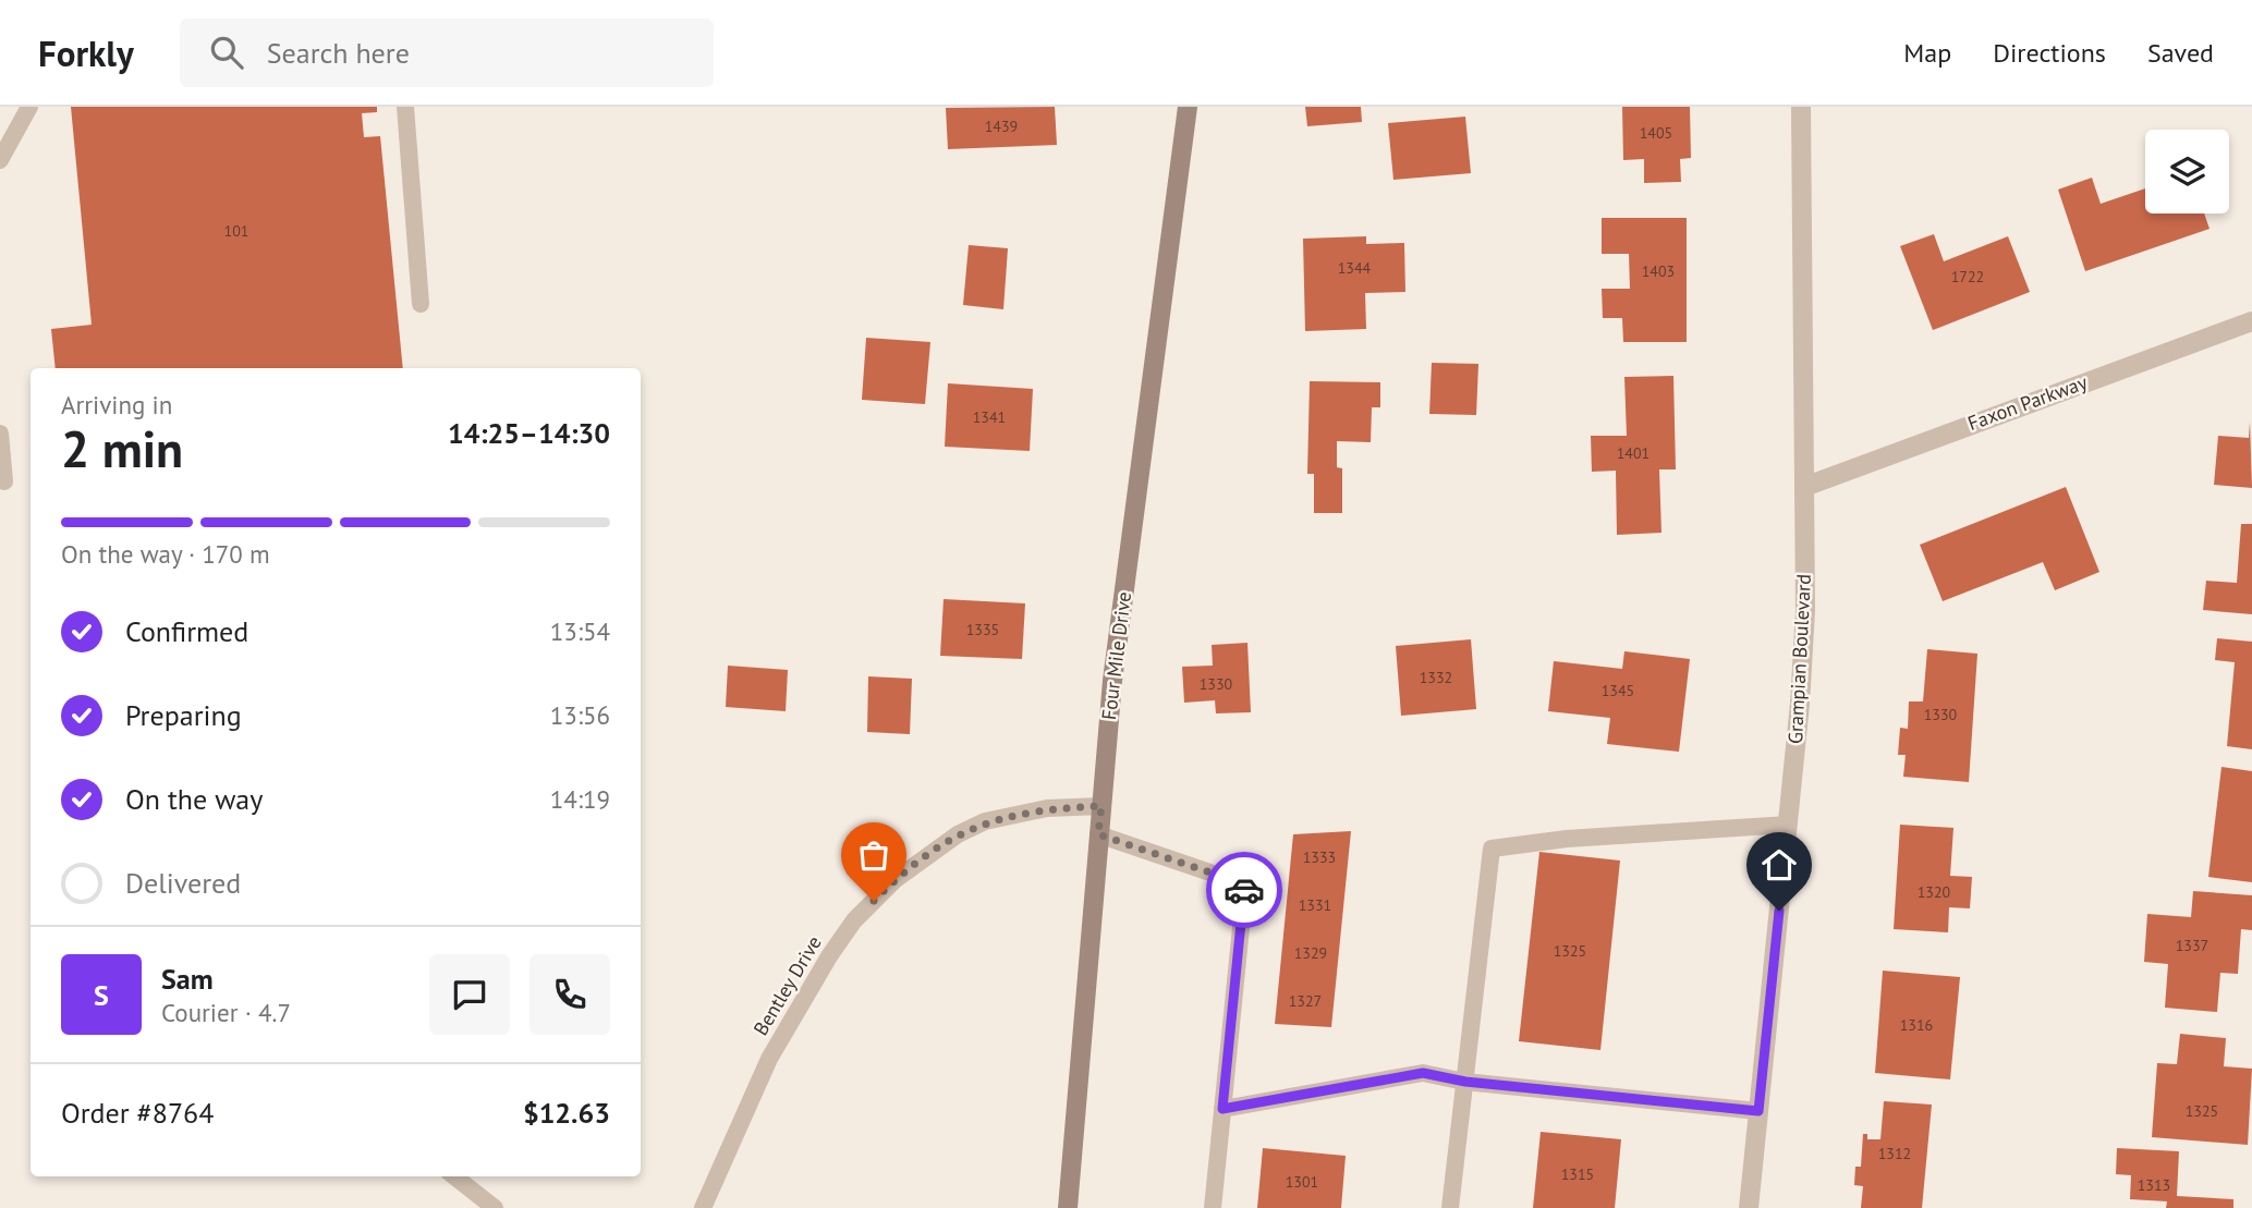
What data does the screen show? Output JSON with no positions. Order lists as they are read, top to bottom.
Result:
{
  "streets": {
    "street": ["Faxon Parkway", "Four Mile Drive", "Grampian Boulevard"],
    "lane": ["Bentley Drive"]
  },
  "crossings": [
    ["Faxon Parkway", "Grampian Boulevard"],
    ["Four Mile Drive", "Bentley Drive"]
  ],
  "house_numbers": [
    "1439",
    "1405",
    "101",
    "1344",
    "1403",
    "1722",
    "1341",
    "1401",
    "1335",
    "1332",
    "1330",
    "1345",
    "1330",
    "1333",
    "1320",
    "1331",
    "1337",
    "1325",
    "1329",
    "1327",
    "1316",
    "1325",
    "1312",
    "1315",
    "1301",
    "1313"
  ],
  "page": {
    "header": "Forkly",
    "search": "Search here",
    "nav": ["Map", "Directions", "Saved"],
    "heading": ["2 min", "Arriving in", "14:25–14:30"],
    "panel": [
      "Sam",
      "Courier · 4.7",
      "Order #8764",
      "$12.63"
    ],
    "bar": "On the way · 170 m",
    "list": [
      ["Confirmed", "13:54"],
      ["Preparing", "13:56"],
      ["On the way", "14:19"],
      "Delivered"
    ],
    "round": "S"
  }
}
